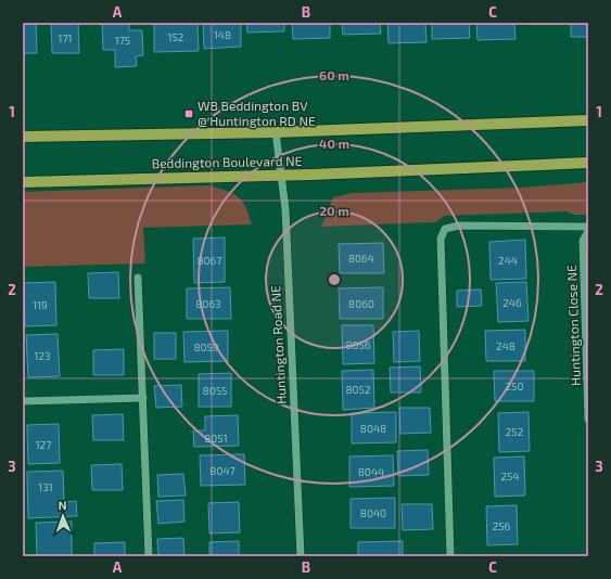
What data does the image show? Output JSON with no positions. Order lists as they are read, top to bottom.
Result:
{
  "streets": {
    "main road": ["Beddington Boulevard NE"],
    "street": ["Huntington Close NE", "Huntington Road NE"]
  },
  "crossings": [
    ["Beddington Boulevard NE", "Huntington Road NE"]
  ],
  "places": {
    "transit": ["WB Beddington BV @ Huntington RD NE"]
  },
  "house_numbers": [
    "148",
    "152",
    "171",
    "175",
    "8064",
    "8067",
    "244",
    "246",
    "8063",
    "8060",
    "119",
    "8056",
    "248",
    "8059",
    "123",
    "250",
    "8052",
    "8055",
    "8048",
    "252",
    "8051",
    "127",
    "8047",
    "8044",
    "254",
    "131",
    "8040",
    "256"
  ],
  "north": "top",
  "grid": {
    "columns": ["A", "B", "C"],
    "rows": ["1", "2", "3"]
  },
  "rings": ["60 m", "40 m", "20 m"]
}
